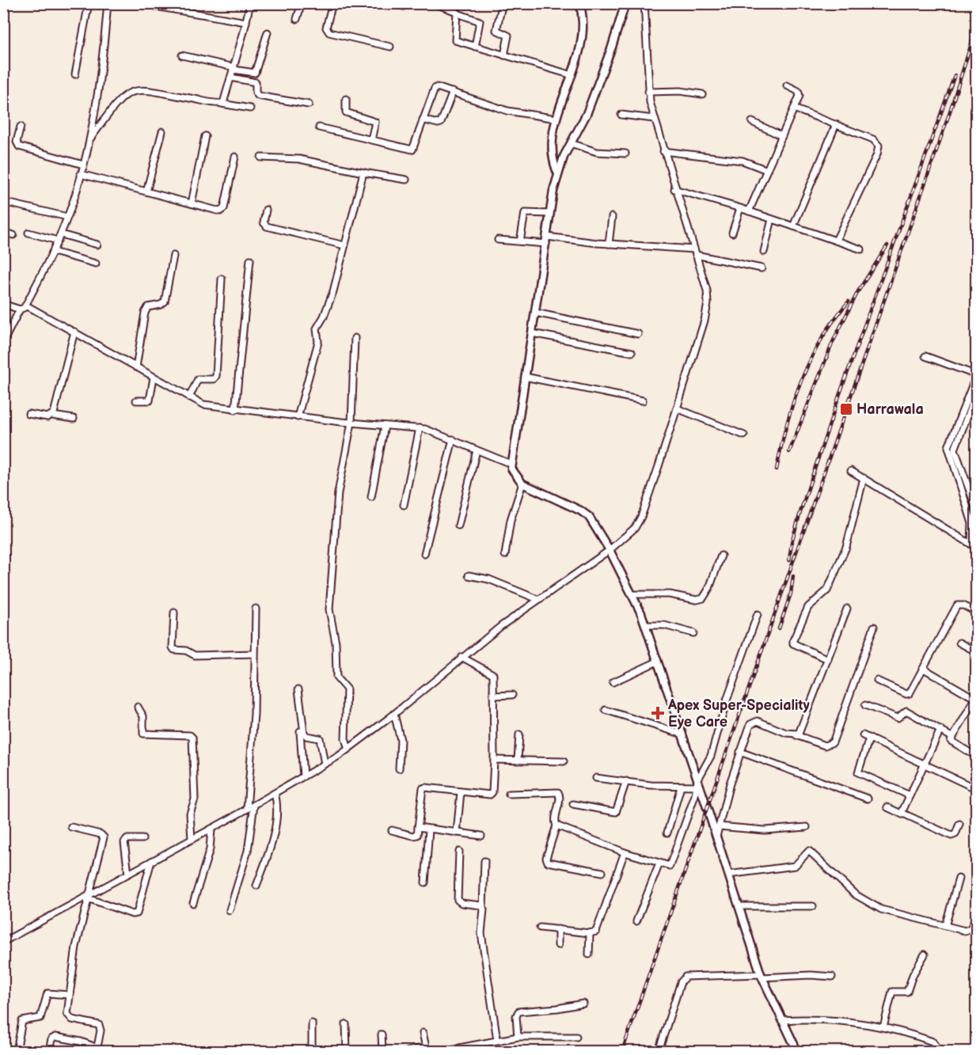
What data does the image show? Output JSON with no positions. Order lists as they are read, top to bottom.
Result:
{
  "places": {
    "transit": ["Harrawala"],
    "health": ["Apex Super-Speciality Eye Care"]
  }
}
